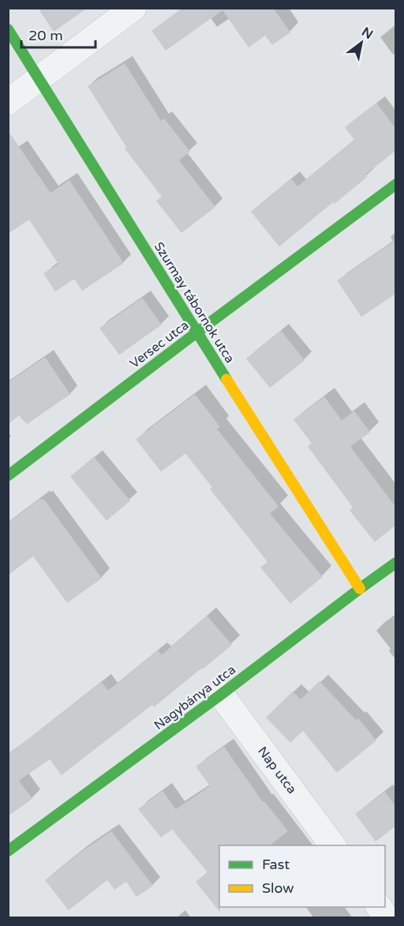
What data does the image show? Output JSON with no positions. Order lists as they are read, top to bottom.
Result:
{
  "streets": {
    "street": [
      "Szurmay tábornok utca",
      "Versec utca",
      "Nagybánya utca",
      "Nap utca"
    ]
  },
  "crossings": [
    ["Szurmay tábornok utca", "Versec utca"],
    ["Szurmay tábornok utca", "Nagybánya utca"],
    ["Nagybánya utca", "Nap utca"]
  ],
  "legend": ["Fast", "Slow"],
  "scale_bar": "20 m",
  "north": "top right"
}
